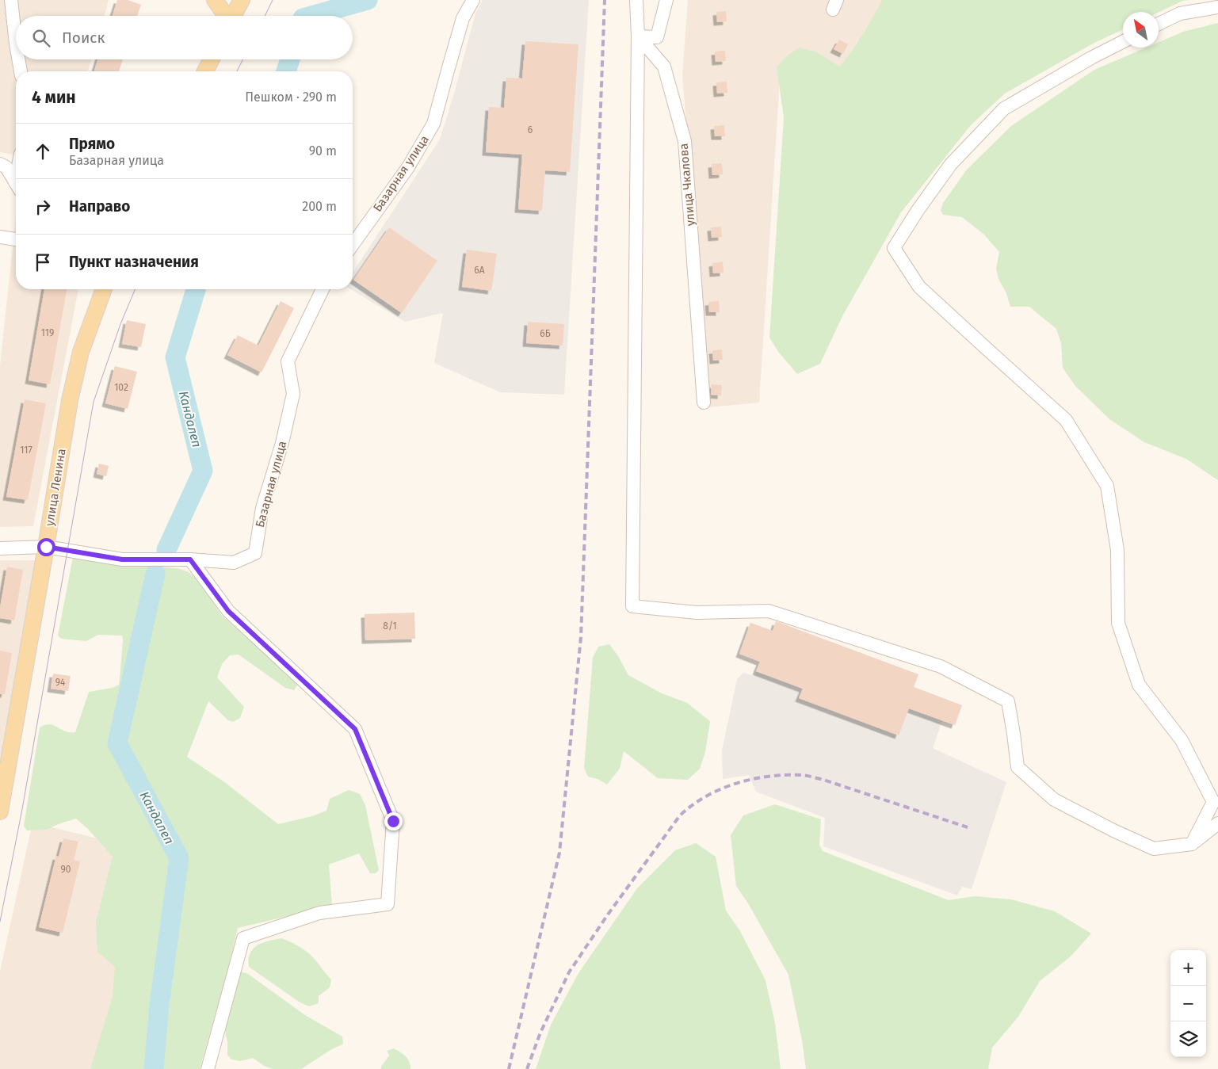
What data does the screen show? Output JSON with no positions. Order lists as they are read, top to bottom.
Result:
{
  "streets": {
    "main road": ["улица Ленина"],
    "street": ["Базарная улица", "улица Чкалова"]
  },
  "crossings": [
    ["Базарная улица", "улица Ленина"]
  ],
  "water": ["Кандалеп"],
  "house_numbers": [
    "6",
    "6А",
    "119",
    "6Б",
    "102",
    "117",
    "8/1",
    "94",
    "90"
  ],
  "north": "top left",
  "page": {
    "search": "Поиск",
    "heading": ["4 мин", "Пешком · 290 m"],
    "list": [
      ["Прямо", "Базарная улица", "90 m"],
      ["Направо", "200 m"],
      "Пункт назначения"
    ],
    "map_buttons": ["+", "−"]
  }
}
